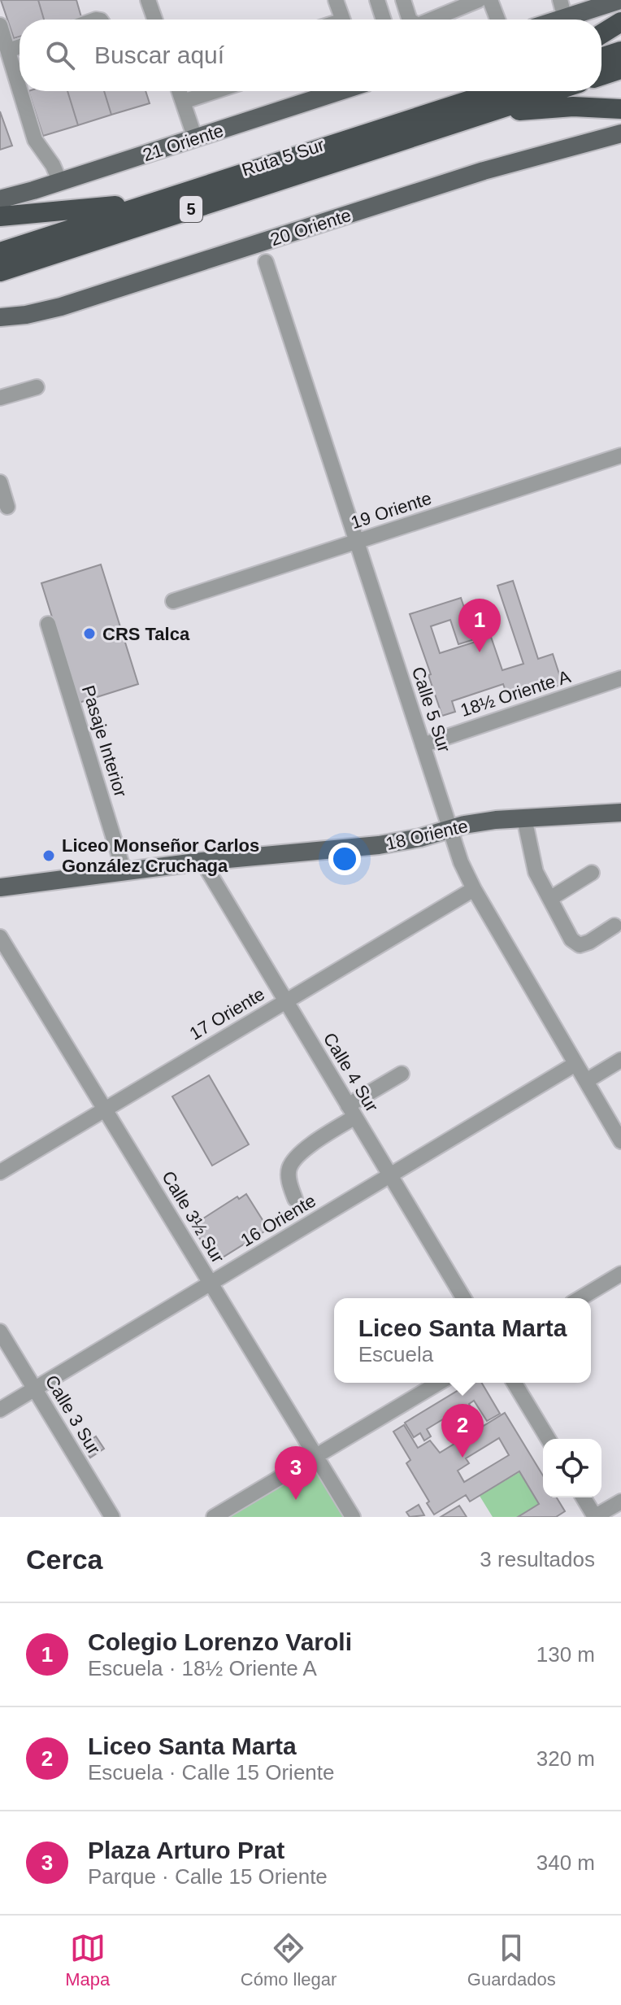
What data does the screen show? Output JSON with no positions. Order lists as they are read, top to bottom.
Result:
{
  "streets": {
    "highway": ["Ruta 5 Sur", "5"],
    "main road": ["21 Oriente", "20 Oriente", "18 Oriente"],
    "street": [
      "19 Oriente",
      "18½ Oriente A",
      "Calle 5 Sur",
      "Pasaje Interior",
      "17 Oriente",
      "Calle 4 Sur",
      "Calle 3½ Sur",
      "16 Oriente",
      "Calle 3 Sur"
    ]
  },
  "crossings": [
    ["19 Oriente", "Calle 5 Sur"],
    ["18½ Oriente A", "Calle 5 Sur"],
    ["Calle 5 Sur", "18 Oriente"],
    ["Calle 5 Sur", "17 Oriente"],
    ["Calle 5 Sur", "16 Oriente"],
    ["Pasaje Interior", "18 Oriente"],
    ["18 Oriente", "Calle 4 Sur"],
    ["17 Oriente", "Calle 4 Sur"],
    ["17 Oriente", "Calle 3½ Sur"],
    ["Calle 4 Sur", "16 Oriente"],
    ["Calle 3½ Sur", "16 Oriente"],
    ["16 Oriente", "Calle 3 Sur"]
  ],
  "places": ["CRS Talca", "Liceo Monseñor Carlos González Cruchaga"],
  "page": {
    "search": "Buscar aquí",
    "pins": ["1", "2", "3"],
    "popup": ["Liceo Santa Marta", "Escuela"],
    "heading": ["Cerca", "3 resultados"],
    "list": [
      {
        "mark": "1",
        "name": "Colegio Lorenzo Varoli",
        "note": "Escuela · 18½ Oriente A",
        "value": "130 m"
      },
      {
        "mark": "2",
        "name": "Liceo Santa Marta",
        "note": "Escuela · Calle 15 Oriente",
        "value": "320 m"
      },
      {
        "mark": "3",
        "name": "Plaza Arturo Prat",
        "note": "Parque · Calle 15 Oriente",
        "value": "340 m"
      }
    ],
    "nav": ["Mapa", "Cómo llegar", "Guardados"]
  }
}
